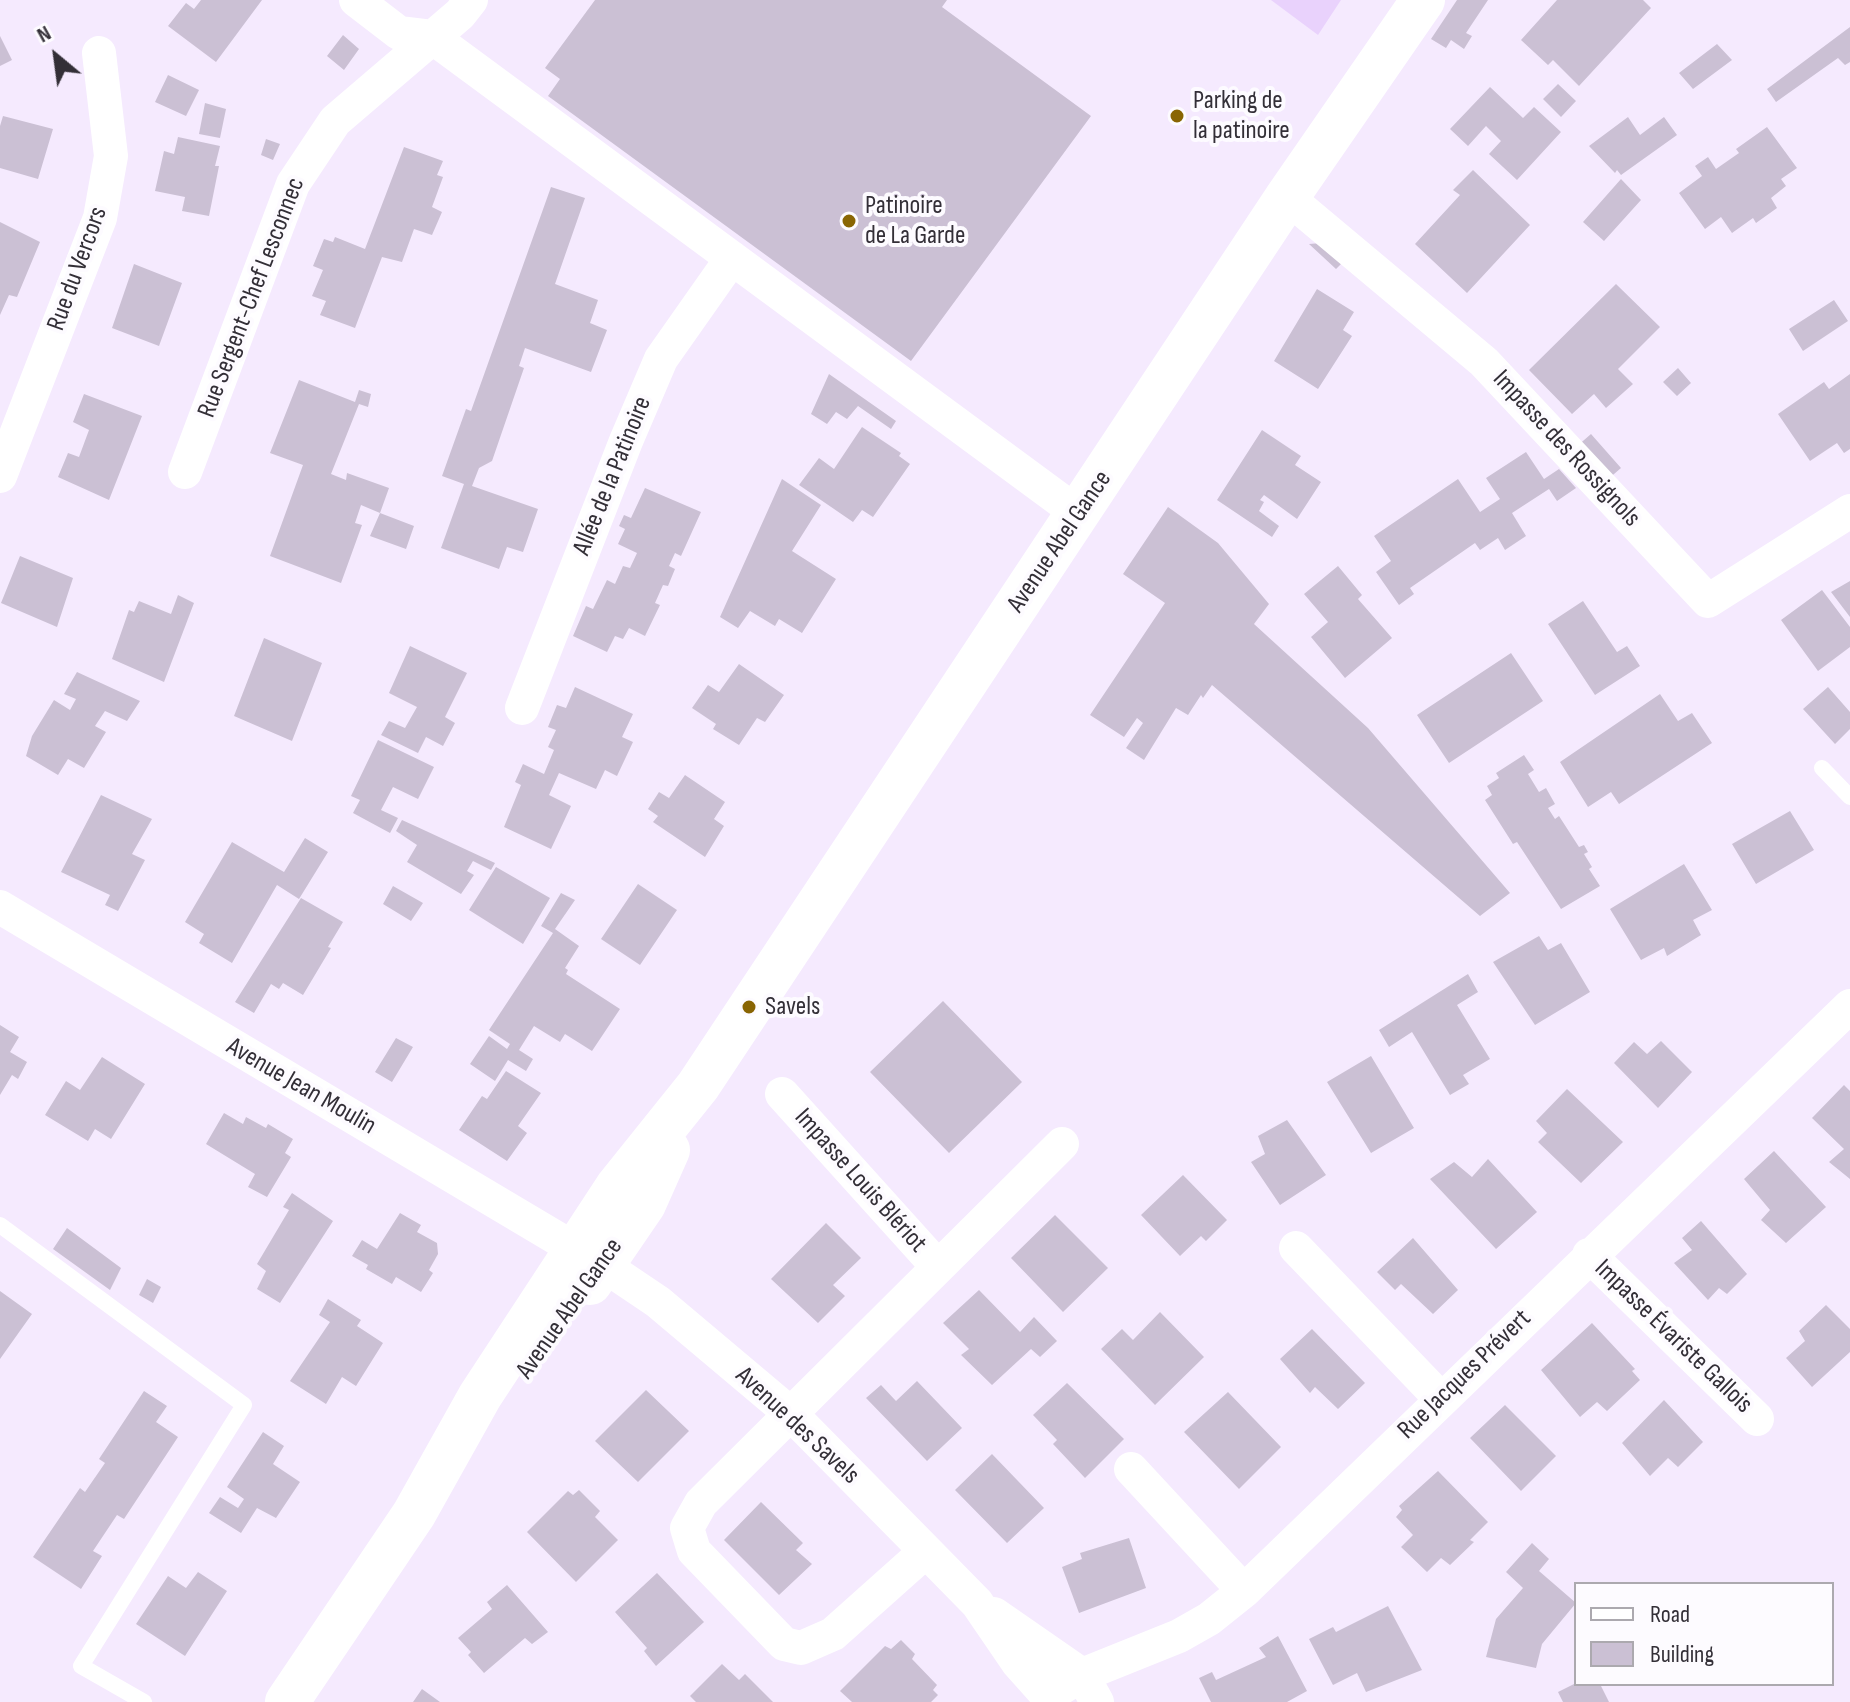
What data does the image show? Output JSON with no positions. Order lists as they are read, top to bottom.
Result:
{
  "streets": {
    "main road": ["Avenue Abel Gance"],
    "street": [
      "Rue du Vercors",
      "Rue Sergent-Chef Lesconnec",
      "Impasse des Rossignols",
      "Allée de la Patinoire",
      "Avenue Jean Moulin",
      "Impasse Louis Blériot",
      "Impasse Évariste Gallois",
      "Rue Jacques Prévert",
      "Avenue des Savels"
    ]
  },
  "crossings": [
    ["Impasse des Rossignols", "Avenue Abel Gance"],
    ["Avenue Abel Gance", "Avenue Jean Moulin"],
    ["Avenue Abel Gance", "Avenue des Savels"],
    ["Avenue Jean Moulin", "Avenue des Savels"],
    ["Impasse Louis Blériot", "Avenue des Savels"],
    ["Impasse Évariste Gallois", "Rue Jacques Prévert"],
    ["Rue Jacques Prévert", "Avenue des Savels"]
  ],
  "places": ["Parking de la patinoire", "Patinoire de La Garde", "Savels"],
  "legend": ["Road", "Building"],
  "north": "top left"
}
